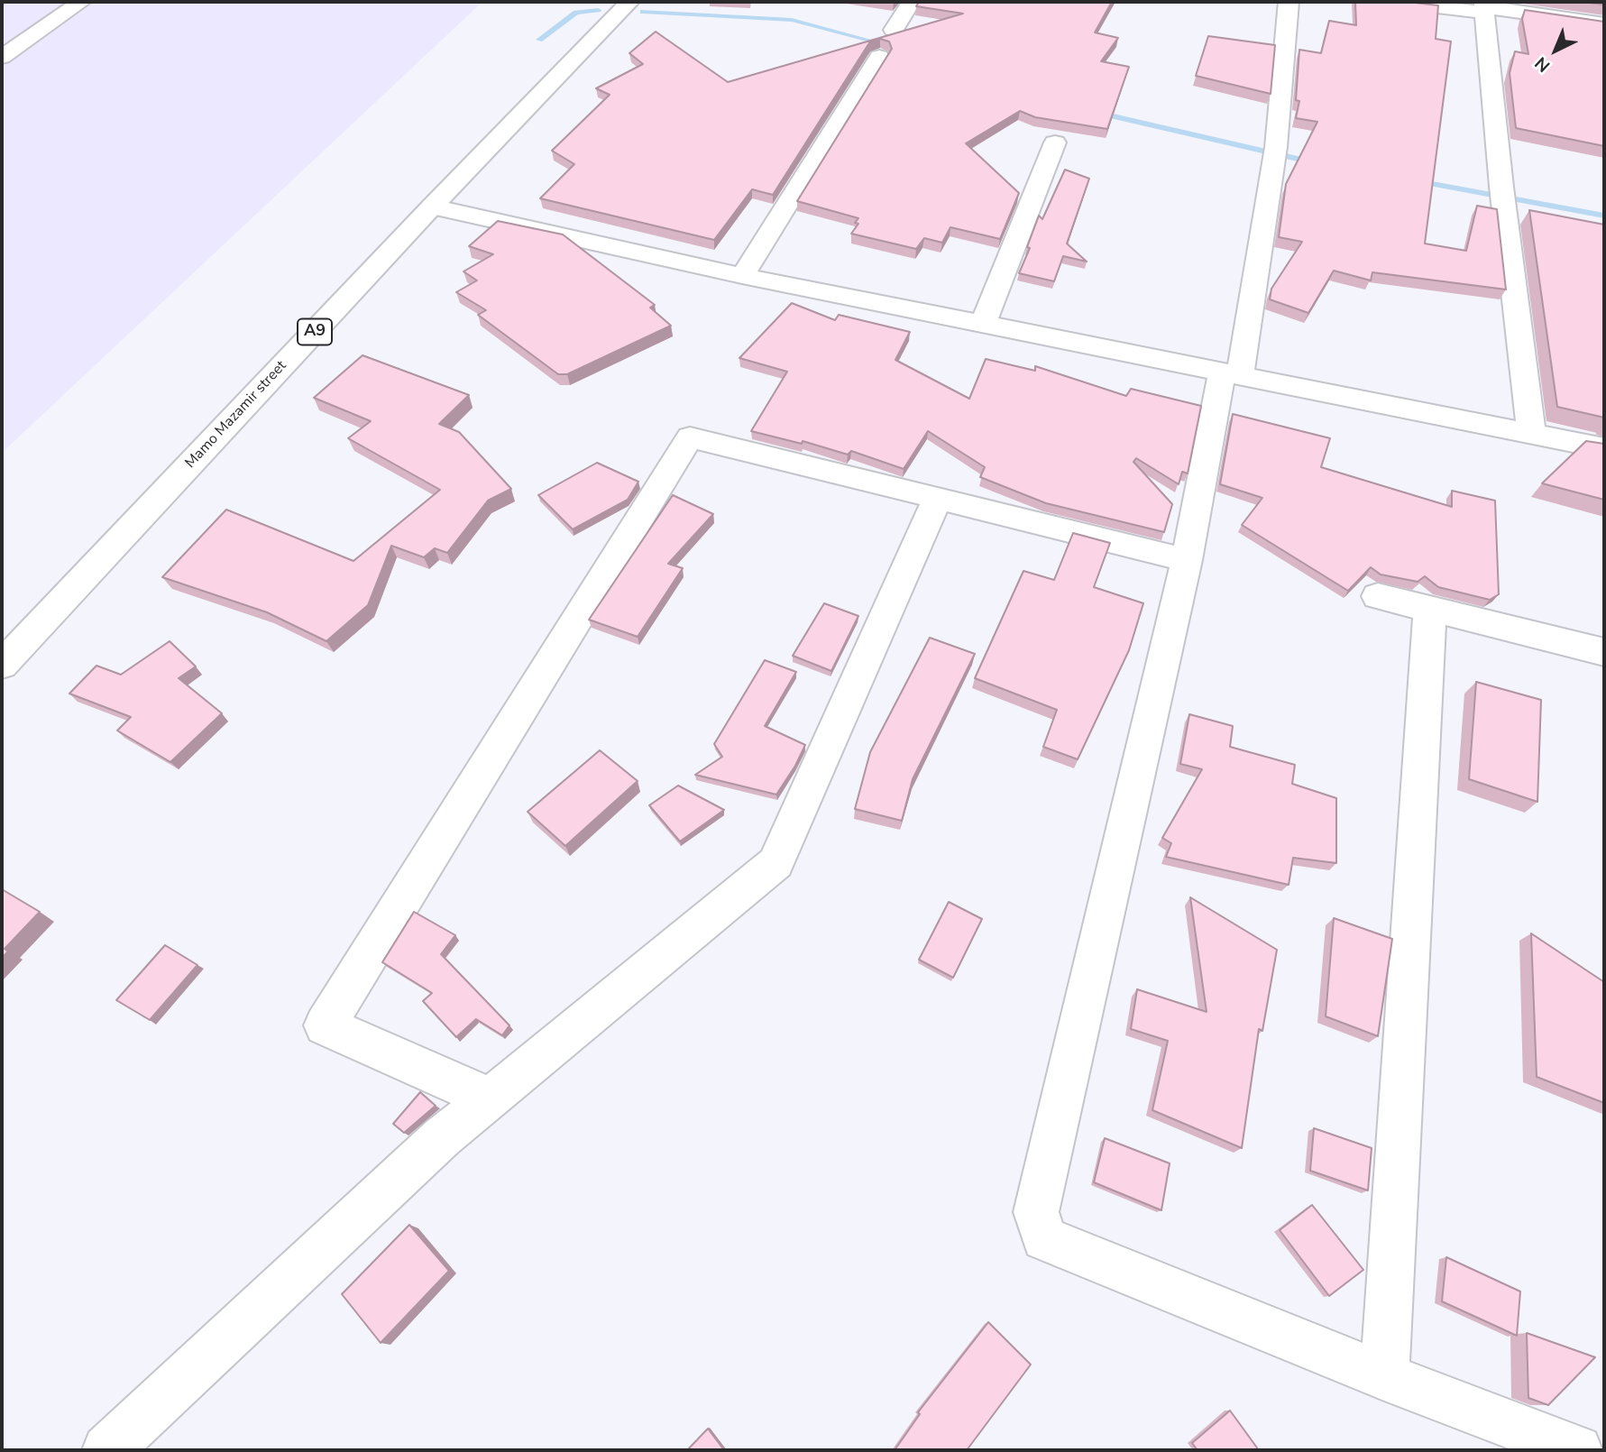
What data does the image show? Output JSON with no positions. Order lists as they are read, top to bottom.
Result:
{
  "streets": {
    "street": ["A9", "Mamo Mazamir street"]
  },
  "north": "bottom left"
}
